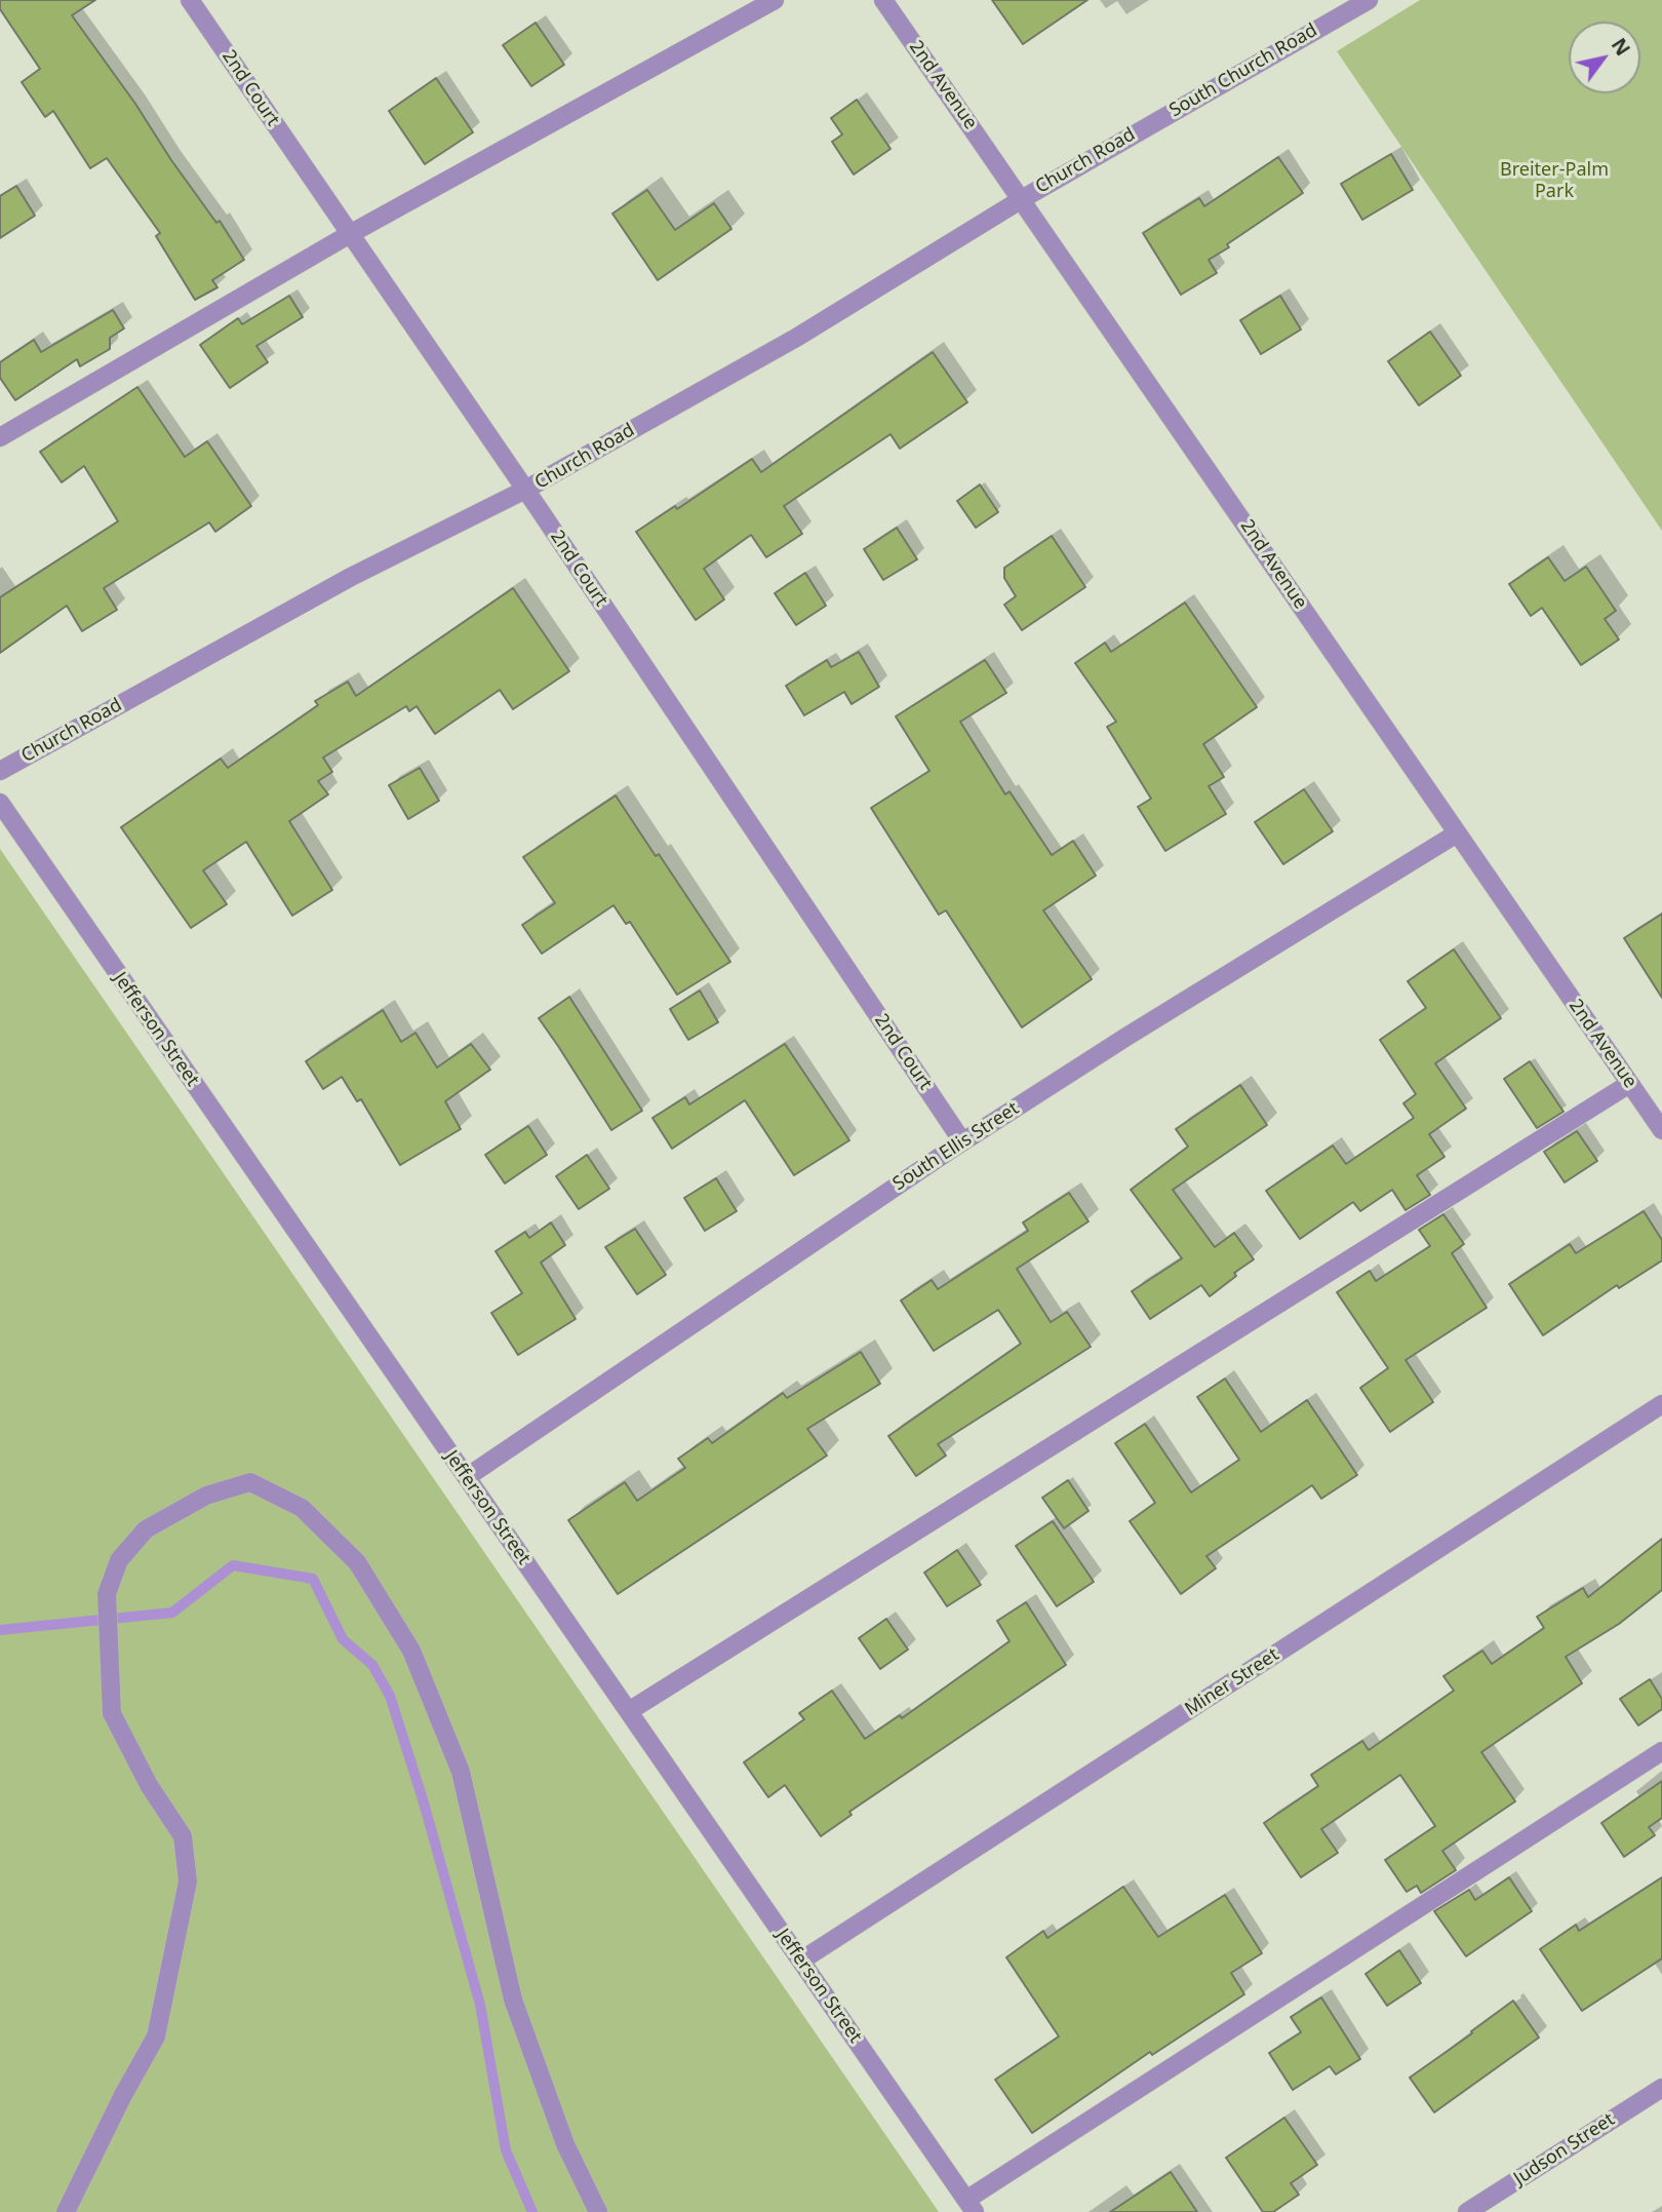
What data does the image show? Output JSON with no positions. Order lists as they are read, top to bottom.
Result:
{
  "streets": {
    "street": [
      "South Church Road",
      "2nd Avenue",
      "2nd Court",
      "Church Road",
      "Jefferson Street",
      "South Ellis Street",
      "Miner Street",
      "Judson Street"
    ]
  },
  "crossings": [
    ["South Church Road", "Church Road"],
    ["2nd Avenue", "Church Road"],
    ["2nd Avenue", "South Ellis Street"],
    ["2nd Court", "Church Road"],
    ["2nd Court", "South Ellis Street"],
    ["Jefferson Street", "South Ellis Street"],
    ["Jefferson Street", "Miner Street"]
  ],
  "parks": ["Breiter-Palm Park"],
  "north": "top right"
}
